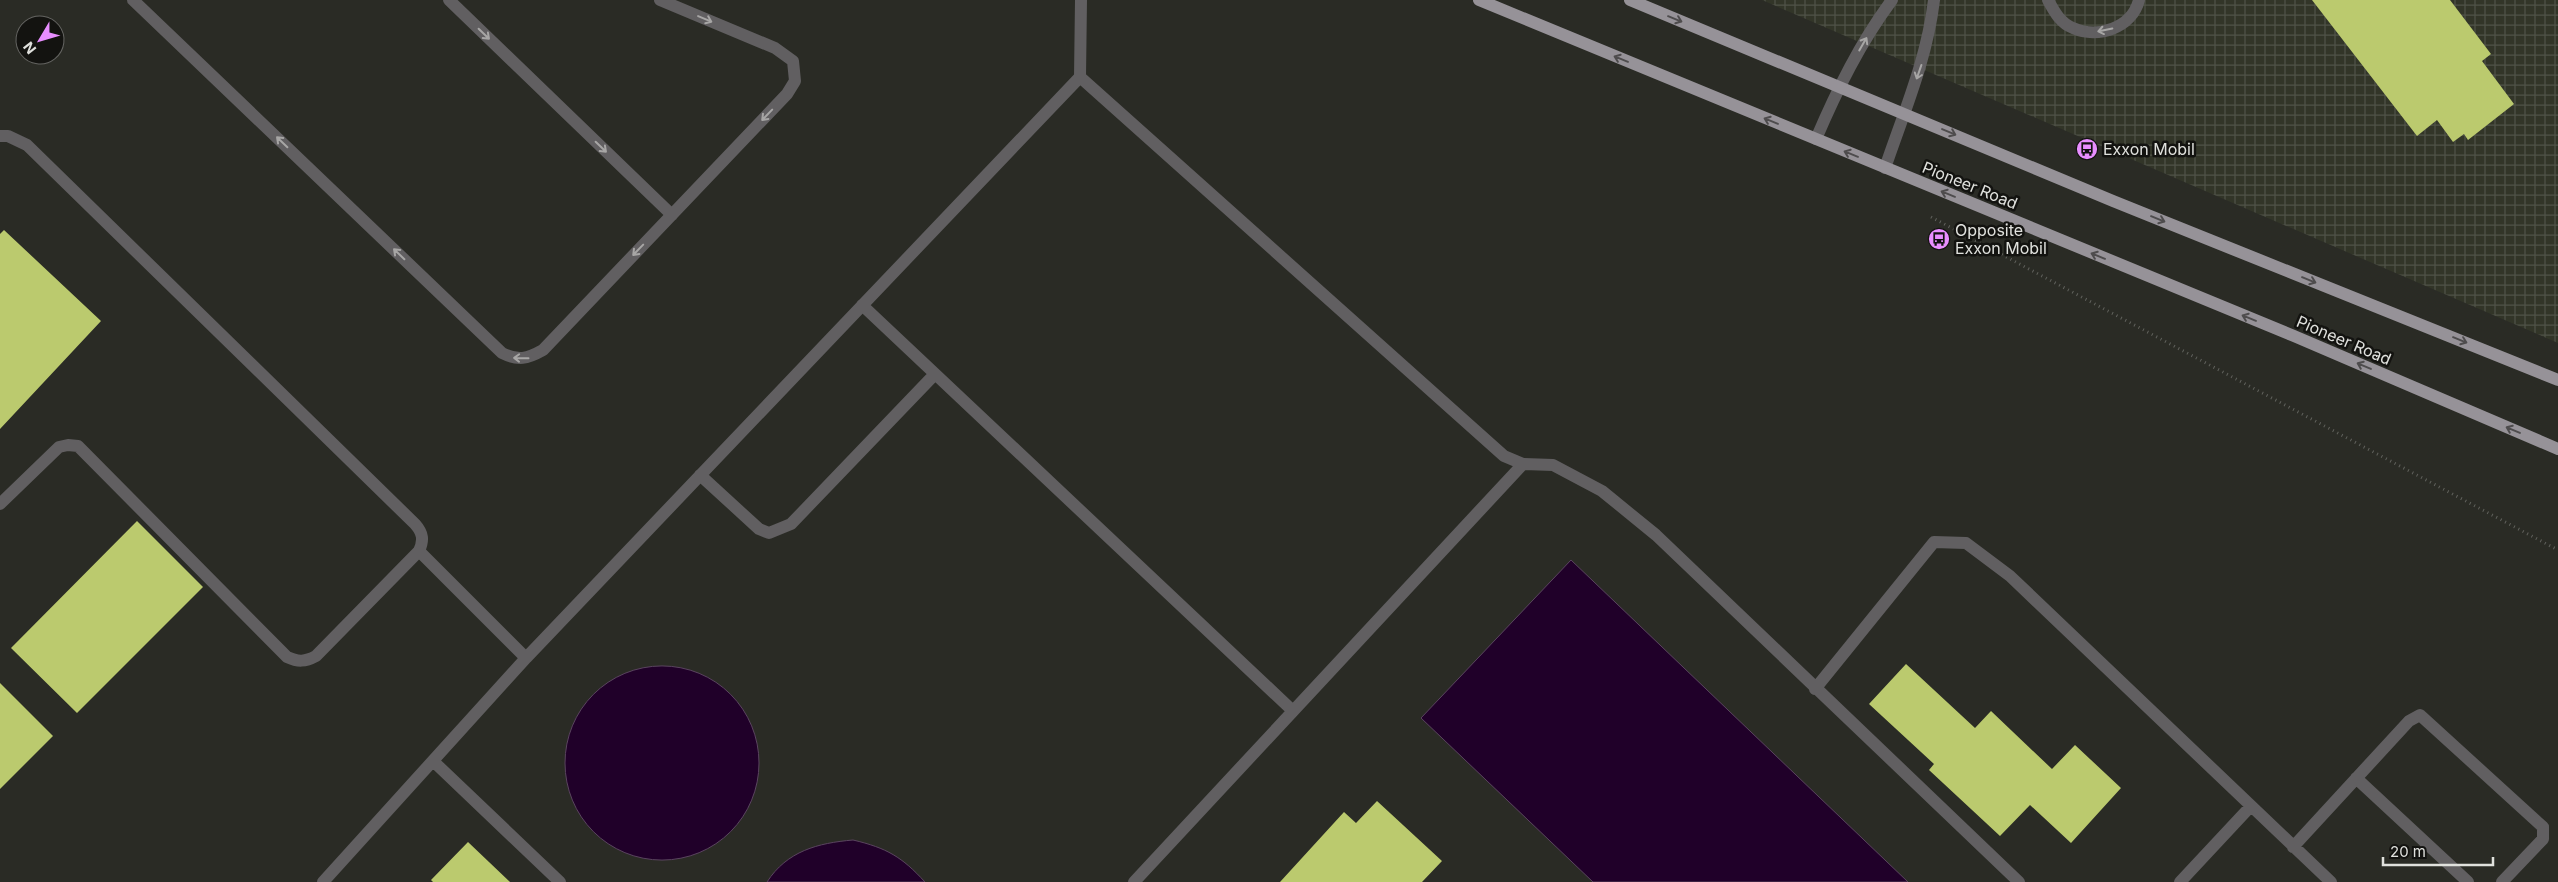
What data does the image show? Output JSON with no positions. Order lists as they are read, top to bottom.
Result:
{
  "streets": {
    "main road": ["Pioneer Road"]
  },
  "places": {
    "bus stop": ["Exxon Mobil", "Opposite Exxon Mobil"]
  },
  "scale_bar": "20 m",
  "north": "bottom left"
}
